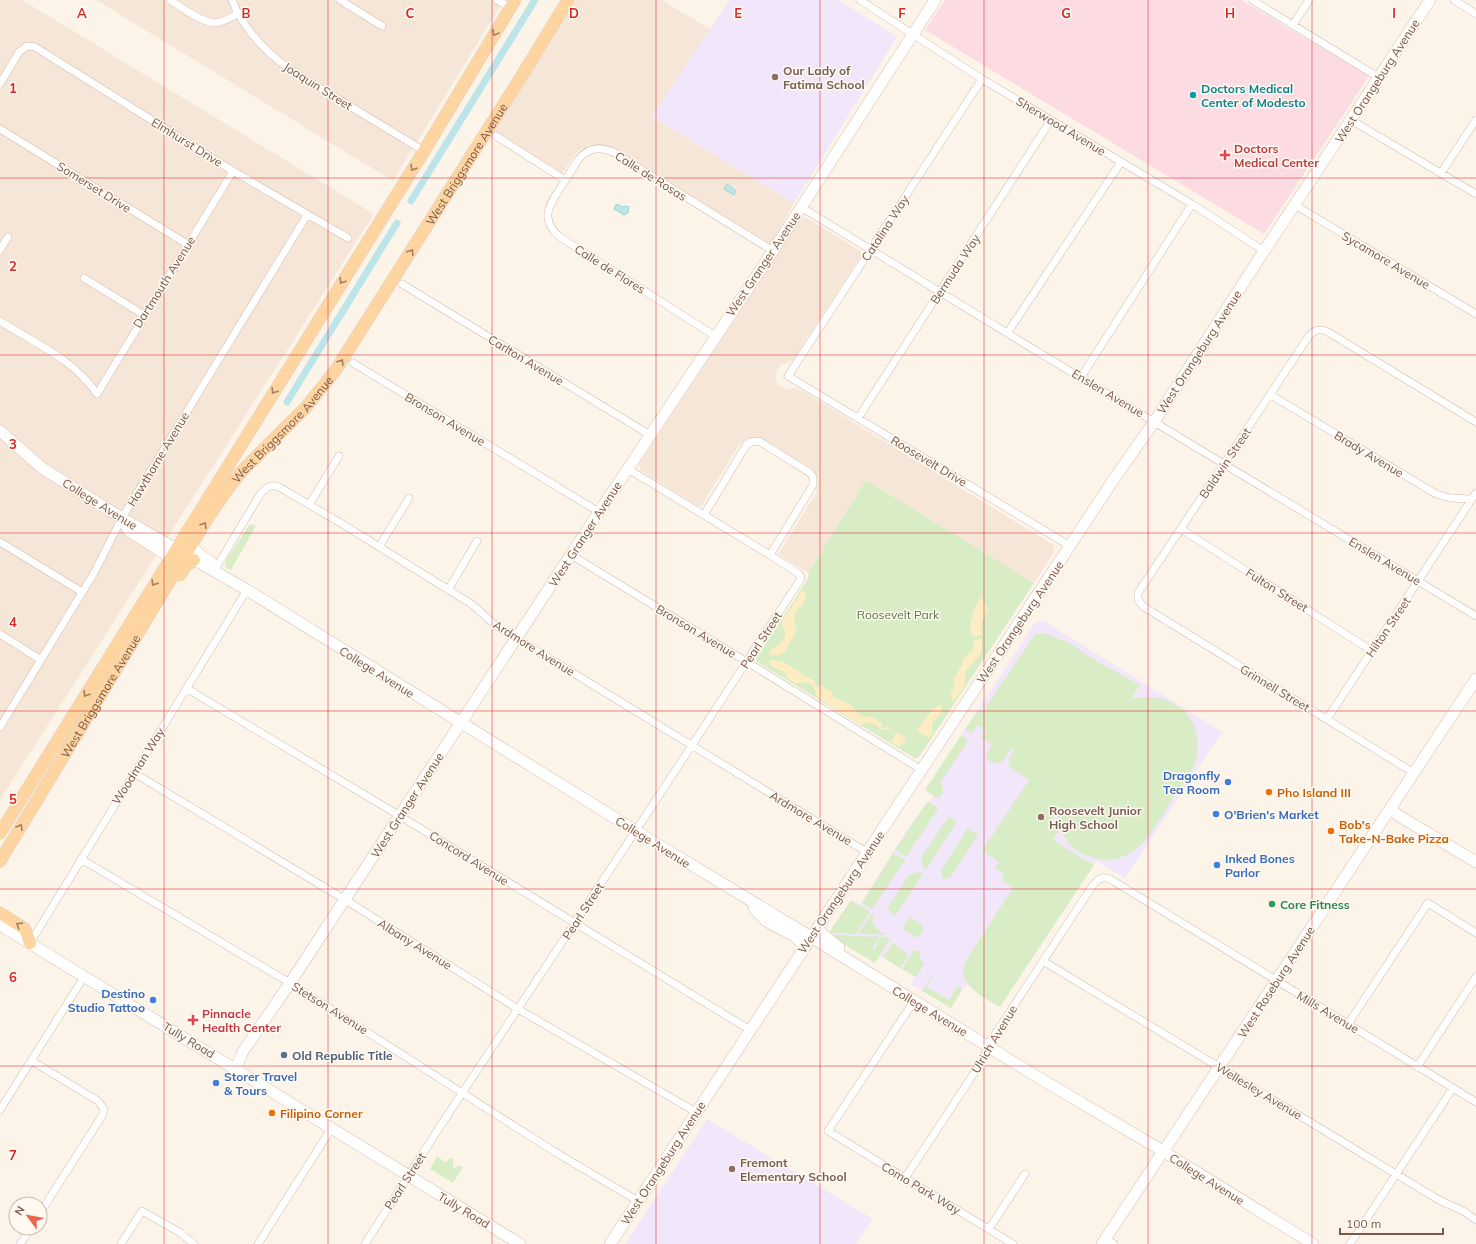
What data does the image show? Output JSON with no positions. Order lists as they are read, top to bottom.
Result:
{
  "streets": {
    "main road": ["West Briggsmore Avenue"],
    "street": [
      "West Orangeburg Avenue",
      "Joaquin Street",
      "Sherwood Avenue",
      "Elmhurst Drive",
      "Calle de Rosas",
      "Somerset Drive",
      "Catalina Way",
      "Sycamore Avenue",
      "West Granger Avenue",
      "Calle de Flores",
      "Bermuda Way",
      "Dartmouth Avenue",
      "Carlton Avenue",
      "Enslen Avenue",
      "Bronson Avenue",
      "Brady Avenue",
      "Hawthorne Avenue",
      "Roosevelt Drive",
      "Baldwin Street",
      "College Avenue",
      "Fulton Street",
      "Hilton Street",
      "Pearl Street",
      "Ardmore Avenue",
      "Grinnell Street",
      "Woodman Way",
      "Concord Avenue",
      "Albany Avenue",
      "West Roseburg Avenue",
      "Stetson Avenue",
      "Mills Avenue",
      "Ulrich Avenue",
      "Tully Road",
      "Wellesley Avenue",
      "Como Park Way"
    ]
  },
  "crossings": [
    ["West Orangeburg Avenue", "Sherwood Avenue"],
    ["West Orangeburg Avenue", "Sycamore Avenue"],
    ["West Orangeburg Avenue", "Enslen Avenue"],
    ["West Orangeburg Avenue", "Bronson Avenue"],
    ["West Orangeburg Avenue", "Roosevelt Drive"],
    ["West Orangeburg Avenue", "College Avenue"],
    ["West Orangeburg Avenue", "Ardmore Avenue"],
    ["West Orangeburg Avenue", "Concord Avenue"],
    ["West Orangeburg Avenue", "Albany Avenue"],
    ["West Orangeburg Avenue", "Stetson Avenue"],
    ["Joaquin Street", "West Briggsmore Avenue"],
    ["Sherwood Avenue", "Catalina Way"],
    ["Sherwood Avenue", "West Granger Avenue"],
    ["Sherwood Avenue", "Bermuda Way"],
    ["Elmhurst Drive", "Dartmouth Avenue"],
    ["Elmhurst Drive", "Hawthorne Avenue"],
    ["West Briggsmore Avenue", "College Avenue"],
    ["Calle de Rosas", "West Granger Avenue"],
    ["Calle de Rosas", "Calle de Flores"],
    ["Somerset Drive", "Dartmouth Avenue"],
    ["Catalina Way", "Enslen Avenue"],
    ["Catalina Way", "Roosevelt Drive"],
    ["West Granger Avenue", "Calle de Flores"],
    ["West Granger Avenue", "Carlton Avenue"],
    ["West Granger Avenue", "Enslen Avenue"],
    ["West Granger Avenue", "Bronson Avenue"],
    ["West Granger Avenue", "College Avenue"],
    ["West Granger Avenue", "Ardmore Avenue"],
    ["West Granger Avenue", "Concord Avenue"],
    ["West Granger Avenue", "Albany Avenue"],
    ["West Granger Avenue", "Stetson Avenue"],
    ["West Granger Avenue", "Tully Road"],
    ["Bermuda Way", "Enslen Avenue"],
    ["Bermuda Way", "Roosevelt Drive"],
    ["Enslen Avenue", "Baldwin Street"],
    ["Enslen Avenue", "Hilton Street"],
    ["Bronson Avenue", "Pearl Street"],
    ["Brady Avenue", "Baldwin Street"],
    ["Brady Avenue", "Hilton Street"],
    ["Hawthorne Avenue", "College Avenue"],
    ["Baldwin Street", "Fulton Street"],
    ["Baldwin Street", "Grinnell Street"],
    ["College Avenue", "Pearl Street"],
    ["College Avenue", "Ardmore Avenue"],
    ["College Avenue", "Woodman Way"],
    ["College Avenue", "West Roseburg Avenue"],
    ["College Avenue", "Ulrich Avenue"],
    ["College Avenue", "Como Park Way"],
    ["Fulton Street", "Hilton Street"],
    ["Hilton Street", "Grinnell Street"],
    ["Pearl Street", "Ardmore Avenue"],
    ["Pearl Street", "Concord Avenue"],
    ["Pearl Street", "Albany Avenue"],
    ["Pearl Street", "Stetson Avenue"],
    ["Pearl Street", "Tully Road"],
    ["Grinnell Street", "West Roseburg Avenue"],
    ["Woodman Way", "Concord Avenue"],
    ["Woodman Way", "Albany Avenue"],
    ["Woodman Way", "Stetson Avenue"],
    ["Woodman Way", "Tully Road"],
    ["West Roseburg Avenue", "Mills Avenue"],
    ["West Roseburg Avenue", "Wellesley Avenue"],
    ["Mills Avenue", "Ulrich Avenue"],
    ["Ulrich Avenue", "Wellesley Avenue"],
    ["Ulrich Avenue", "Como Park Way"]
  ],
  "parks": ["Roosevelt Park"],
  "places": {
    "other": [
      "Our Lady of Fatima School",
      "Doctors Medical Center of Modesto",
      "Dragonfly Tea Room",
      "Pho Island III",
      "O'Brien's Market",
      "Roosevelt Junior High School",
      "Bob's Take-N-Bake Pizza",
      "Inked Bones Parlor",
      "Core Fitness",
      "Destino Studio Tattoo",
      "Old Republic Title",
      "Storer Travel & Tours",
      "Filipino Corner",
      "Fremont Elementary School"
    ],
    "health": ["Doctors Medical Center", "Pinnacle Health Center"]
  },
  "scale_bar": "100 m",
  "north": "top left",
  "grid": {
    "columns": [
      "A",
      "B",
      "C",
      "D",
      "E",
      "F",
      "G",
      "H",
      "I"
    ],
    "rows": [
      "1",
      "2",
      "3",
      "4",
      "5",
      "6",
      "7"
    ]
  }
}
